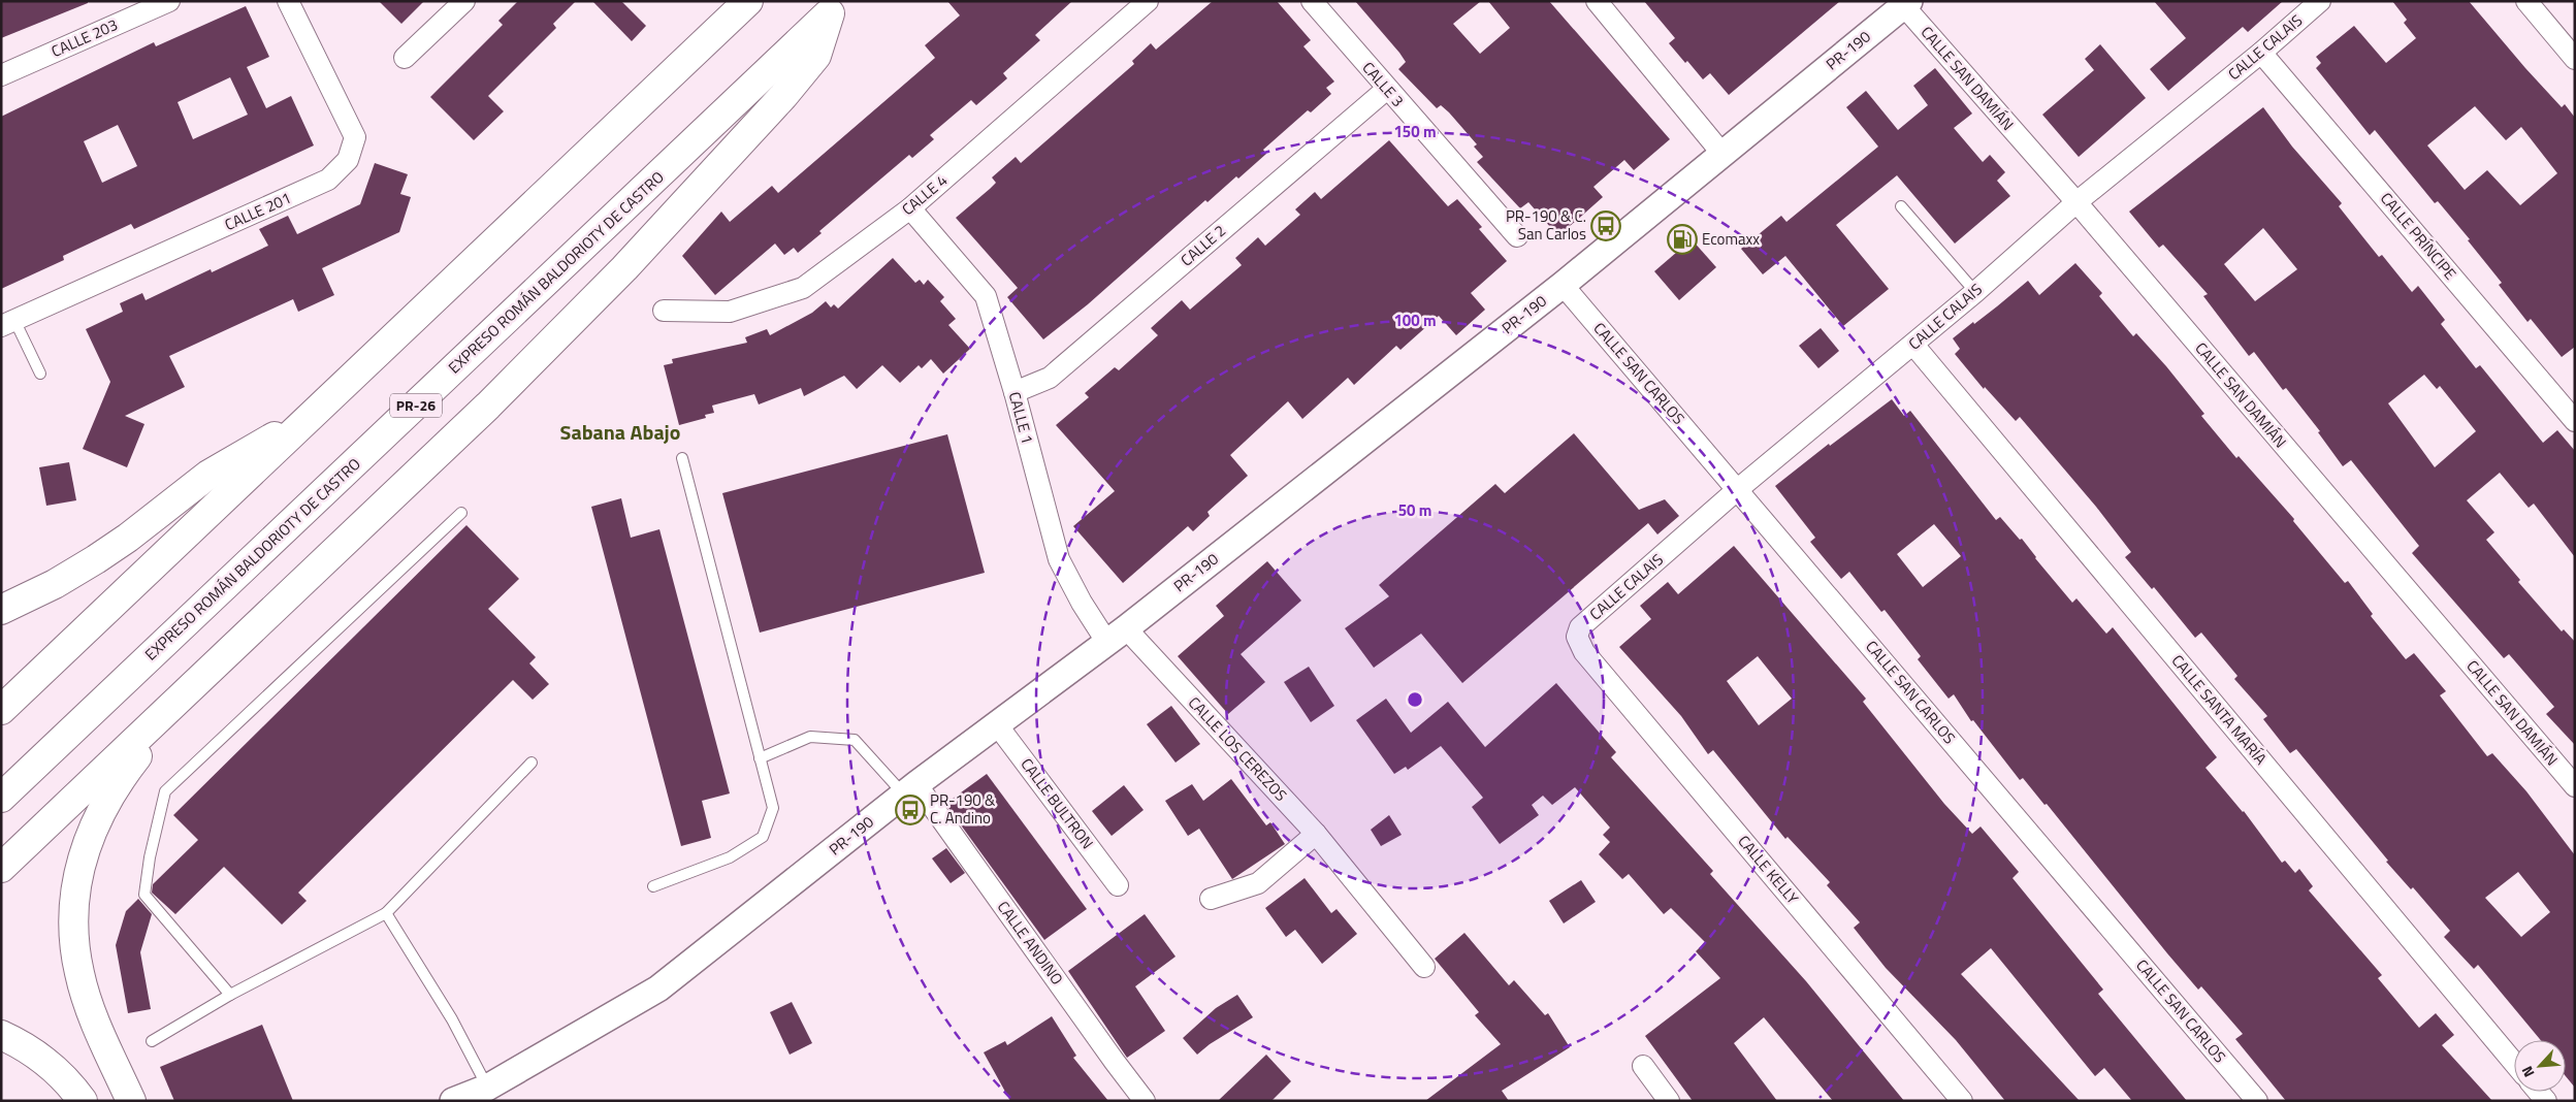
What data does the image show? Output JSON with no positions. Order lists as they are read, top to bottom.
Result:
{
  "streets": {
    "highway": ["EXPRESO ROMÁN BALDORIOTY DE CASTRO", "PR-26"],
    "street": [
      "CALLE 203",
      "CALLE CALAIS",
      "PR-190",
      "CALLE SAN DAMIÁN",
      "CALLE 3",
      "CALLE 4",
      "CALLE 201",
      "CALLE PRÍNCIPE",
      "CALLE 2",
      "CALLE SAN CARLOS",
      "CALLE 1",
      "CALLE SANTA MARÍA",
      "CALLE LOS CEREZOS",
      "CALLE BULTRON",
      "CALLE KELLY",
      "CALLE ANDINO"
    ]
  },
  "crossings": [
    ["CALLE CALAIS", "CALLE SAN DAMIÁN"],
    ["CALLE CALAIS", "CALLE PRÍNCIPE"],
    ["CALLE CALAIS", "CALLE SAN CARLOS"],
    ["CALLE CALAIS", "CALLE SANTA MARÍA"],
    ["CALLE CALAIS", "CALLE KELLY"],
    ["PR-190", "CALLE SAN DAMIÁN"],
    ["PR-190", "CALLE SAN CARLOS"],
    ["PR-190", "CALLE 1"],
    ["PR-190", "CALLE LOS CEREZOS"],
    ["PR-190", "CALLE BULTRON"],
    ["PR-190", "CALLE ANDINO"],
    ["CALLE 3", "CALLE 2"],
    ["CALLE 4", "CALLE 1"],
    ["CALLE 2", "CALLE 1"],
    ["CALLE 1", "CALLE LOS CEREZOS"]
  ],
  "districts": ["Sabana Abajo"],
  "places": {
    "bus stop": ["PR-190 & C. San Carlos", "PR-190 & C. Andino"],
    "fuel station": ["Ecomaxx"]
  },
  "north": "bottom left",
  "rings": ["150 m", "100 m", "50 m"]
}
